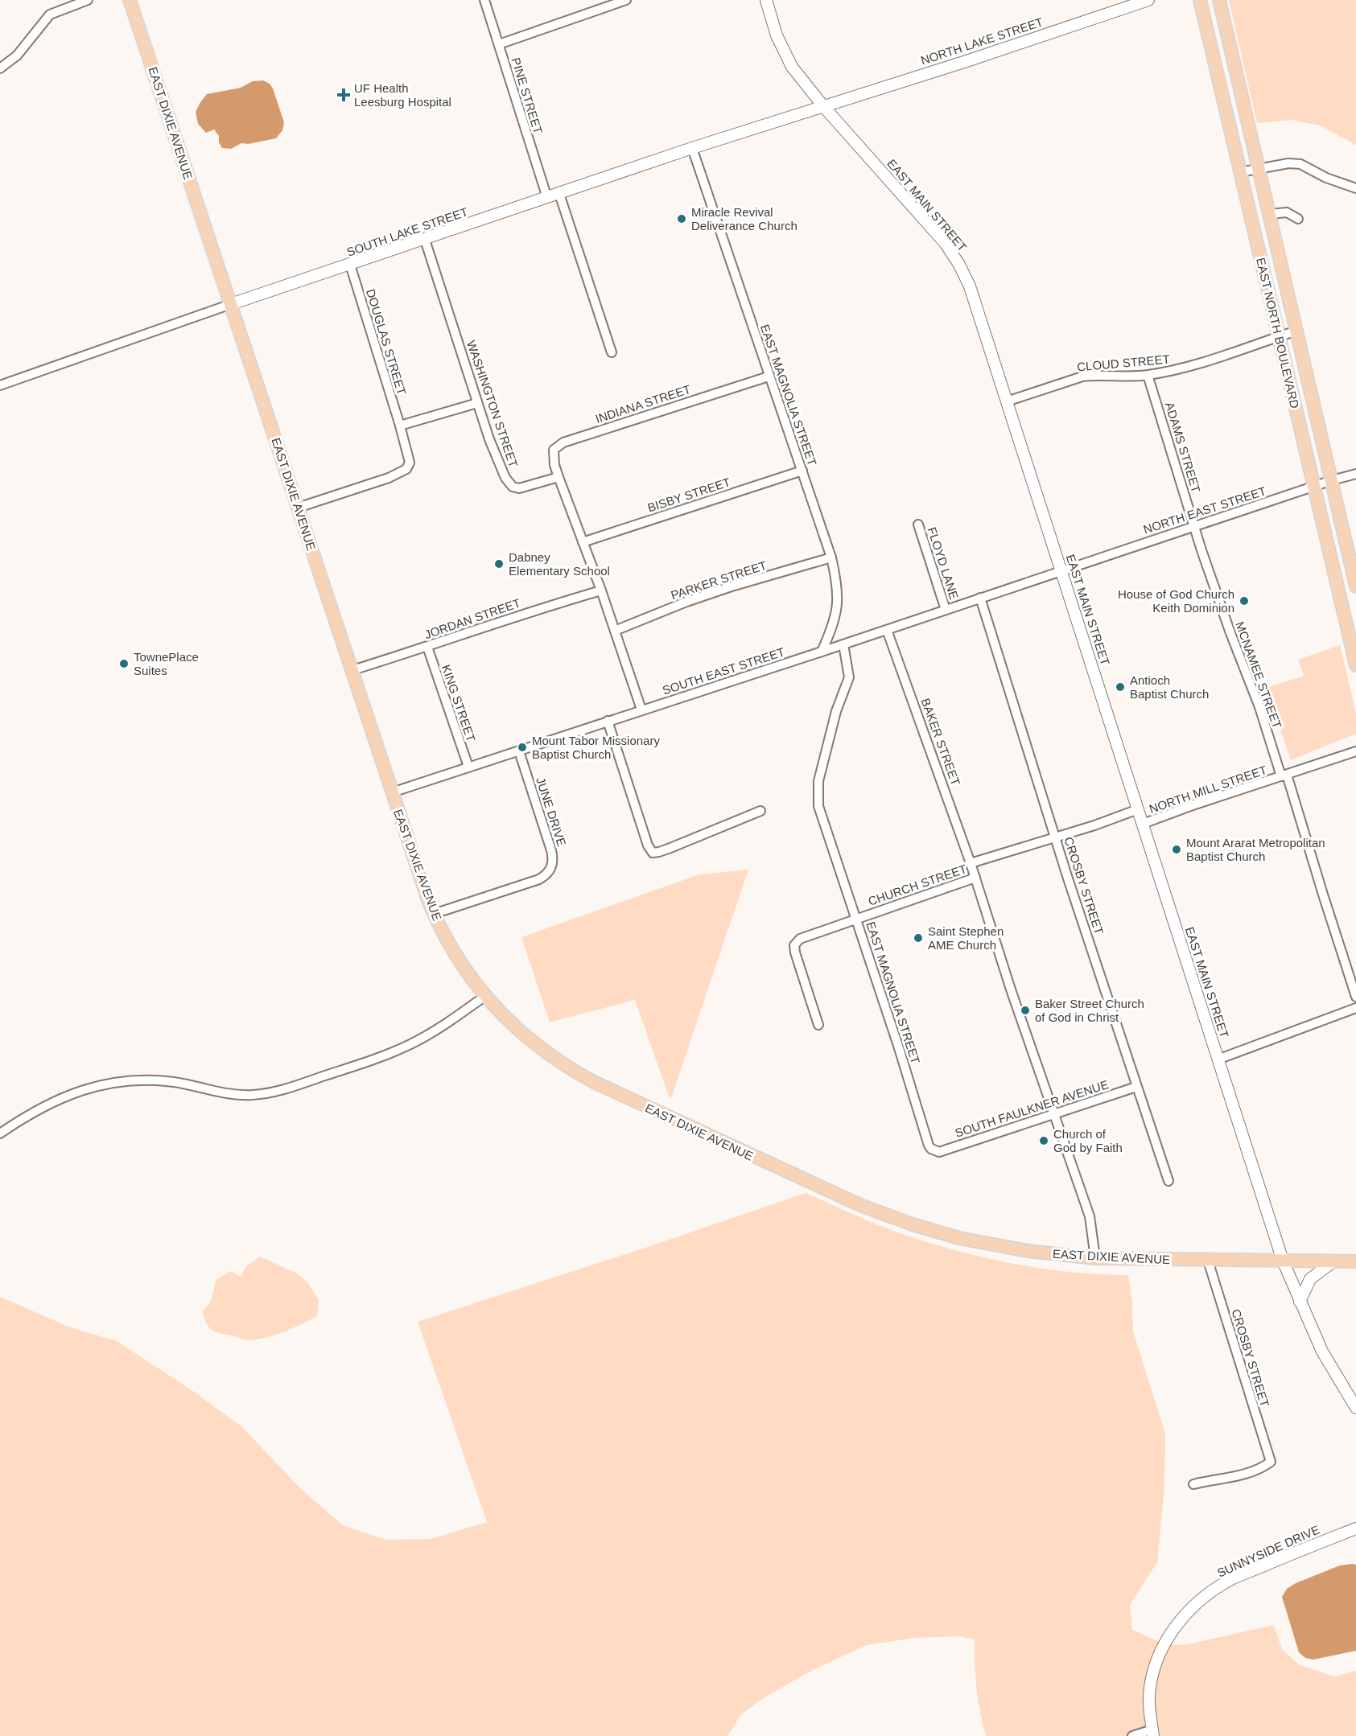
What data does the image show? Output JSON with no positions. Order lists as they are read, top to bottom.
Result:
{
  "streets": {
    "main road": ["EAST DIXIE AVENUE", "EAST NORTH BOULEVARD"],
    "street": [
      "NORTH LAKE STREET",
      "PINE STREET",
      "EAST MAIN STREET",
      "SOUTH LAKE STREET",
      "DOUGLAS STREET",
      "CLOUD STREET",
      "EAST MAGNOLIA STREET",
      "WASHINGTON STREET",
      "INDIANA STREET",
      "ADAMS STREET",
      "BISBY STREET",
      "NORTH EAST STREET",
      "FLOYD LANE",
      "PARKER STREET",
      "JORDAN STREET",
      "SOUTH EAST STREET",
      "MCNAMEE STREET",
      "KING STREET",
      "BAKER STREET",
      "NORTH MILL STREET",
      "JUNE DRIVE",
      "CHURCH STREET",
      "CROSBY STREET",
      "SOUTH FAULKNER AVENUE",
      "SUNNYSIDE DRIVE"
    ]
  },
  "crossings": [
    ["NORTH LAKE STREET", "EAST MAIN STREET"],
    ["NORTH LAKE STREET", "SOUTH LAKE STREET"],
    ["PINE STREET", "SOUTH LAKE STREET"],
    ["EAST DIXIE AVENUE", "EAST MAIN STREET"],
    ["EAST DIXIE AVENUE", "SOUTH LAKE STREET"],
    ["EAST DIXIE AVENUE", "JORDAN STREET"],
    ["EAST DIXIE AVENUE", "SOUTH EAST STREET"],
    ["EAST DIXIE AVENUE", "JUNE DRIVE"],
    ["EAST DIXIE AVENUE", "CROSBY STREET"],
    ["EAST MAIN STREET", "SOUTH LAKE STREET"],
    ["EAST MAIN STREET", "CLOUD STREET"],
    ["EAST MAIN STREET", "NORTH EAST STREET"],
    ["EAST MAIN STREET", "SOUTH EAST STREET"],
    ["EAST MAIN STREET", "NORTH MILL STREET"],
    ["EAST MAIN STREET", "CHURCH STREET"],
    ["SOUTH LAKE STREET", "DOUGLAS STREET"],
    ["SOUTH LAKE STREET", "EAST MAGNOLIA STREET"],
    ["SOUTH LAKE STREET", "WASHINGTON STREET"],
    ["EAST NORTH BOULEVARD", "CLOUD STREET"],
    ["EAST NORTH BOULEVARD", "NORTH EAST STREET"],
    ["CLOUD STREET", "ADAMS STREET"],
    ["EAST MAGNOLIA STREET", "INDIANA STREET"],
    ["EAST MAGNOLIA STREET", "BISBY STREET"],
    ["EAST MAGNOLIA STREET", "PARKER STREET"],
    ["EAST MAGNOLIA STREET", "SOUTH EAST STREET"],
    ["EAST MAGNOLIA STREET", "CHURCH STREET"],
    ["EAST MAGNOLIA STREET", "SOUTH FAULKNER AVENUE"],
    ["WASHINGTON STREET", "INDIANA STREET"],
    ["ADAMS STREET", "NORTH EAST STREET"],
    ["ADAMS STREET", "MCNAMEE STREET"],
    ["NORTH EAST STREET", "SOUTH EAST STREET"],
    ["NORTH EAST STREET", "MCNAMEE STREET"],
    ["FLOYD LANE", "SOUTH EAST STREET"],
    ["JORDAN STREET", "KING STREET"],
    ["SOUTH EAST STREET", "KING STREET"],
    ["SOUTH EAST STREET", "BAKER STREET"],
    ["SOUTH EAST STREET", "JUNE DRIVE"],
    ["SOUTH EAST STREET", "CROSBY STREET"],
    ["MCNAMEE STREET", "NORTH MILL STREET"],
    ["BAKER STREET", "CHURCH STREET"],
    ["CHURCH STREET", "CROSBY STREET"],
    ["CROSBY STREET", "SOUTH FAULKNER AVENUE"]
  ],
  "places": {
    "health": ["UF Health Leesburg Hospital"],
    "other": [
      "Miracle Revival Deliverance Church",
      "Dabney Elementary School",
      "House of God Church Keith Dominion",
      "TownePlace Suites",
      "Antioch Baptist Church",
      "Mount Tabor Missionary Baptist Church",
      "Mount Ararat Metropolitan Baptist Church",
      "Saint Stephen AME Church",
      "Baker Street Church of God in Christ",
      "Church of God by Faith"
    ]
  }
}
